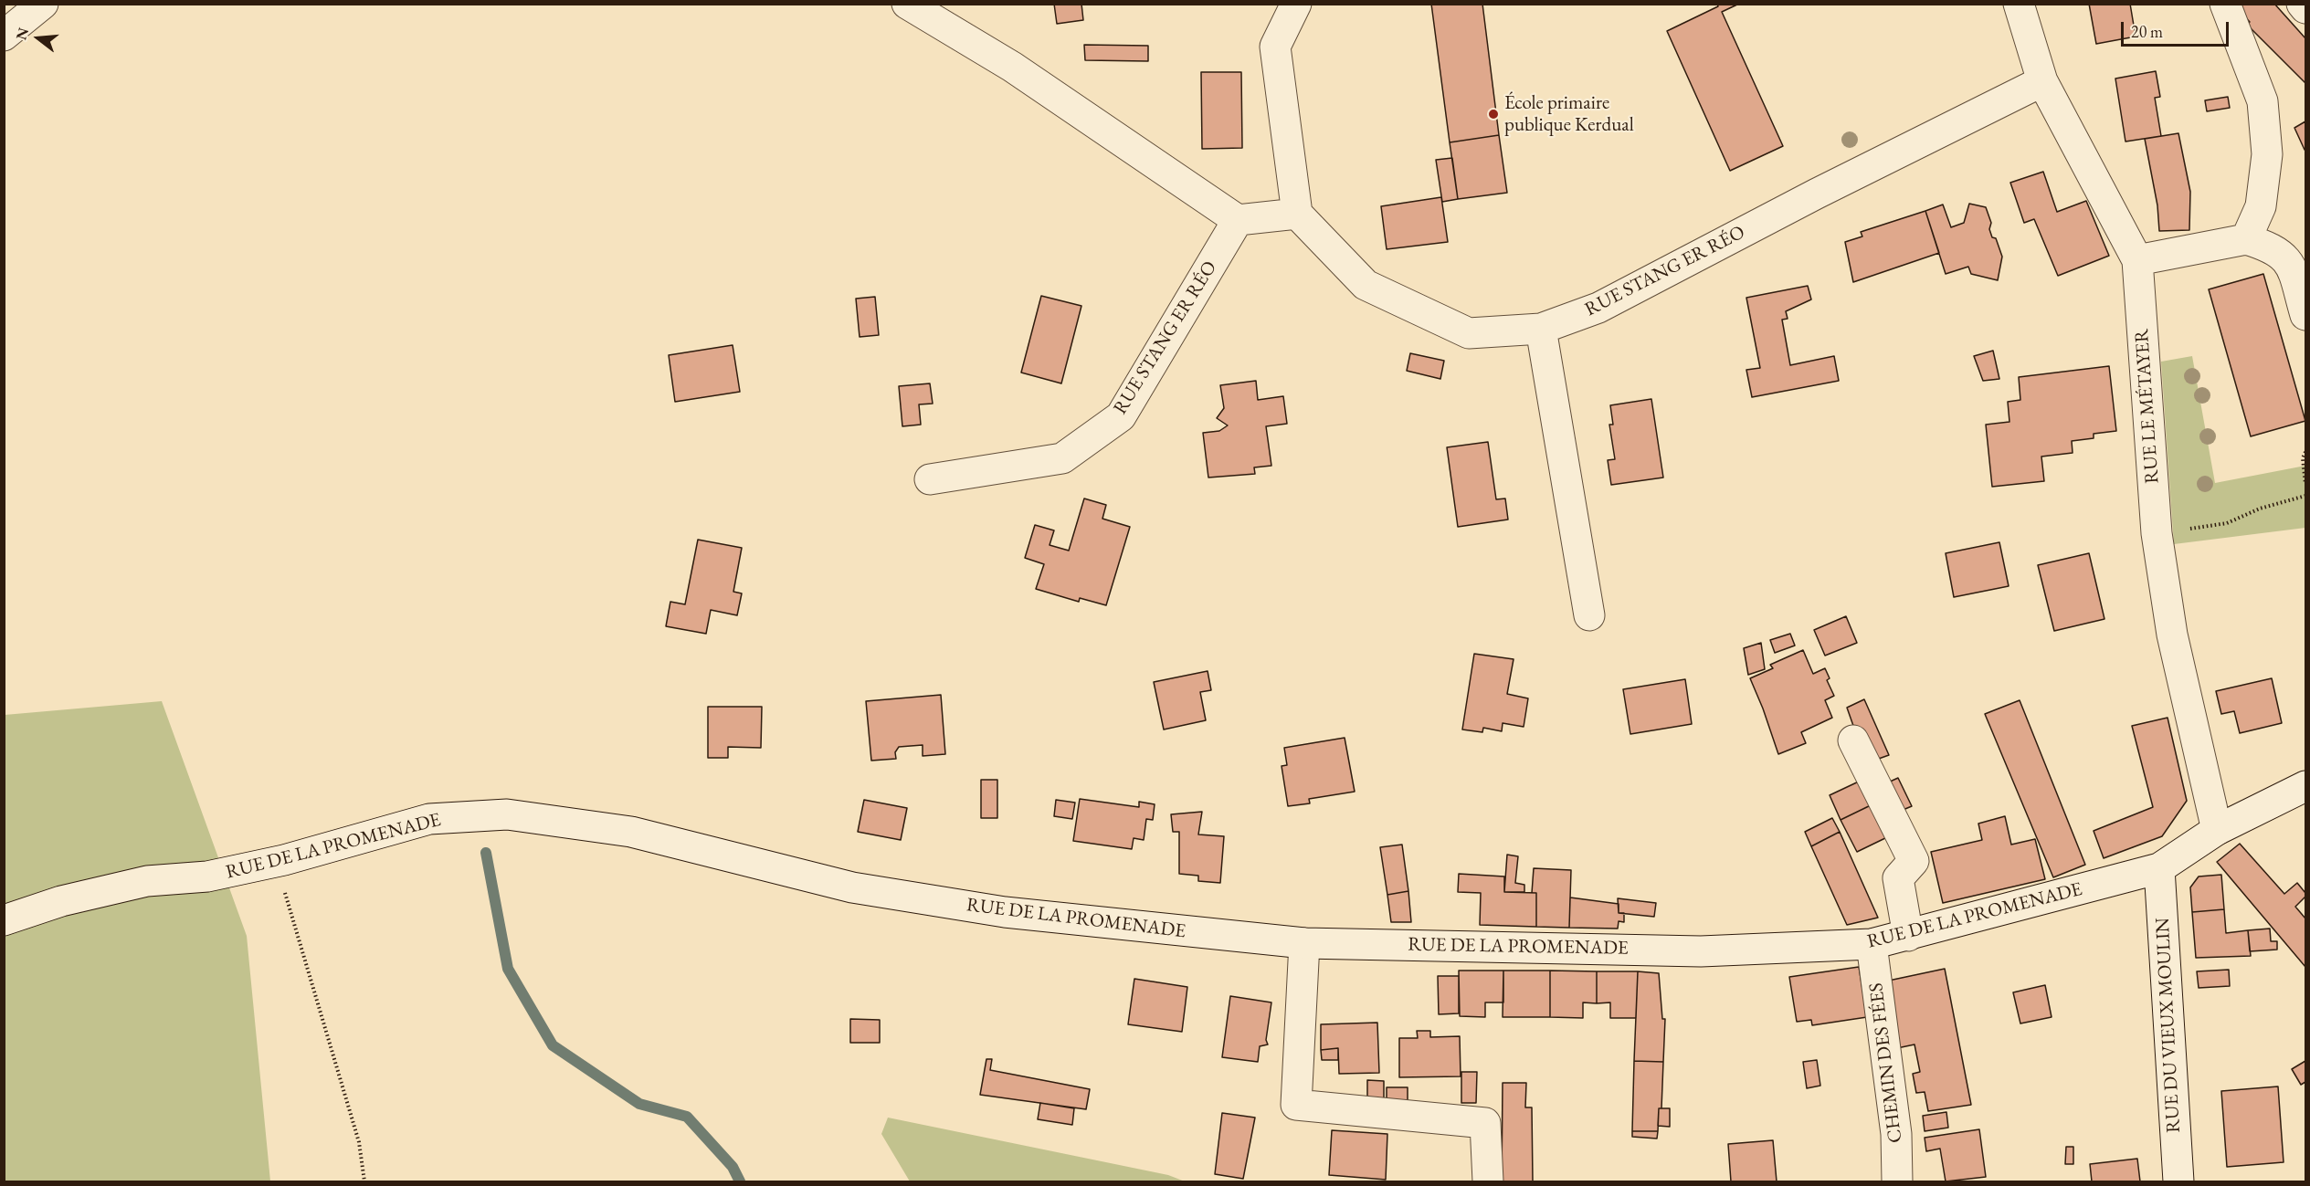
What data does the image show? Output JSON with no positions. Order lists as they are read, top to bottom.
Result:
{
  "streets": {
    "street": [
      "RUE STANG ER RÉO",
      "RUE LE MÉTAYER",
      "RUE DE LA PROMENADE",
      "RUE DU VIEUX MOULIN",
      "CHEMIN DES FÉES"
    ]
  },
  "crossings": [
    ["RUE STANG ER RÉO", "RUE LE MÉTAYER"],
    ["RUE LE MÉTAYER", "RUE DE LA PROMENADE"],
    ["RUE DE LA PROMENADE", "RUE DU VIEUX MOULIN"],
    ["RUE DE LA PROMENADE", "CHEMIN DES FÉES"]
  ],
  "places": ["École primaire publique Kerdual"],
  "scale_bar": "20 m",
  "north": "left"
}
